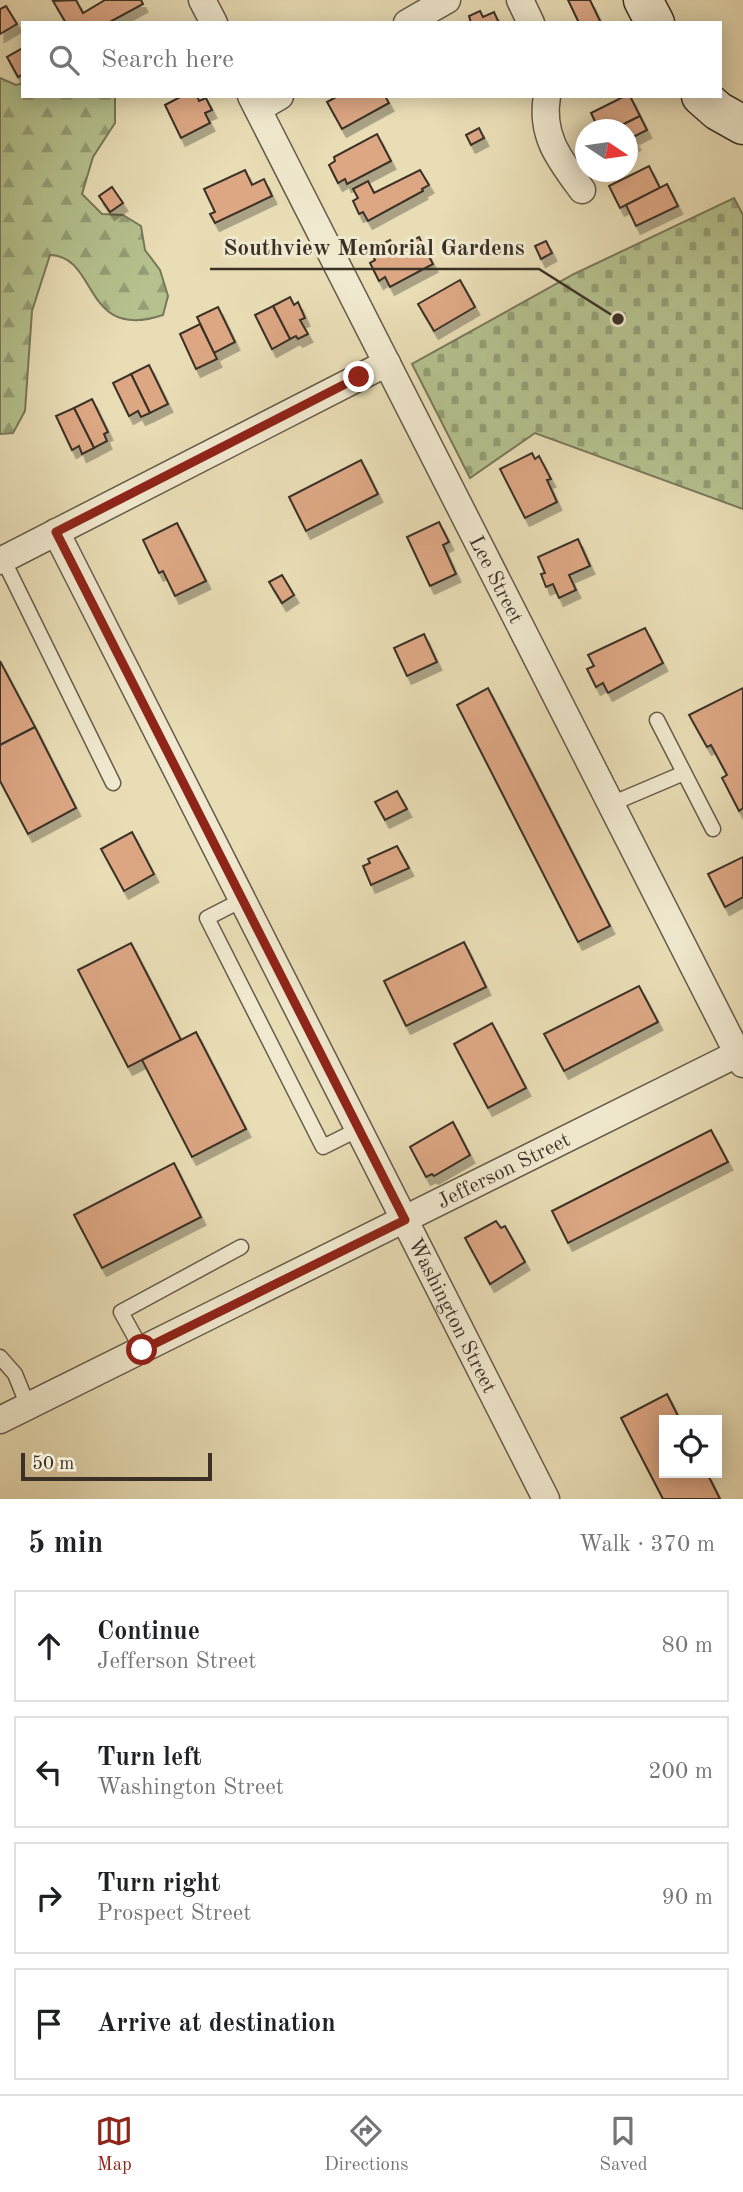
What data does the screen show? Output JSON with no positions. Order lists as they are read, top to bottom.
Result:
{
  "streets": {
    "street": ["Lee Street", "Jefferson Street", "Washington Street"]
  },
  "crossings": [
    ["Lee Street", "Jefferson Street"],
    ["Jefferson Street", "Washington Street"]
  ],
  "places": ["Southview Memorial Gardens"],
  "scale_bar": "50 m",
  "north": "right",
  "page": {
    "search": "Search here",
    "scale": "50 m",
    "heading": ["5 min", "Walk · 370 m"],
    "list": [
      ["Continue", "Jefferson Street", "80 m"],
      ["Turn left", "Washington Street", "200 m"],
      ["Turn right", "Prospect Street", "90 m"],
      "Arrive at destination"
    ],
    "nav": ["Map", "Directions", "Saved"]
  }
}
